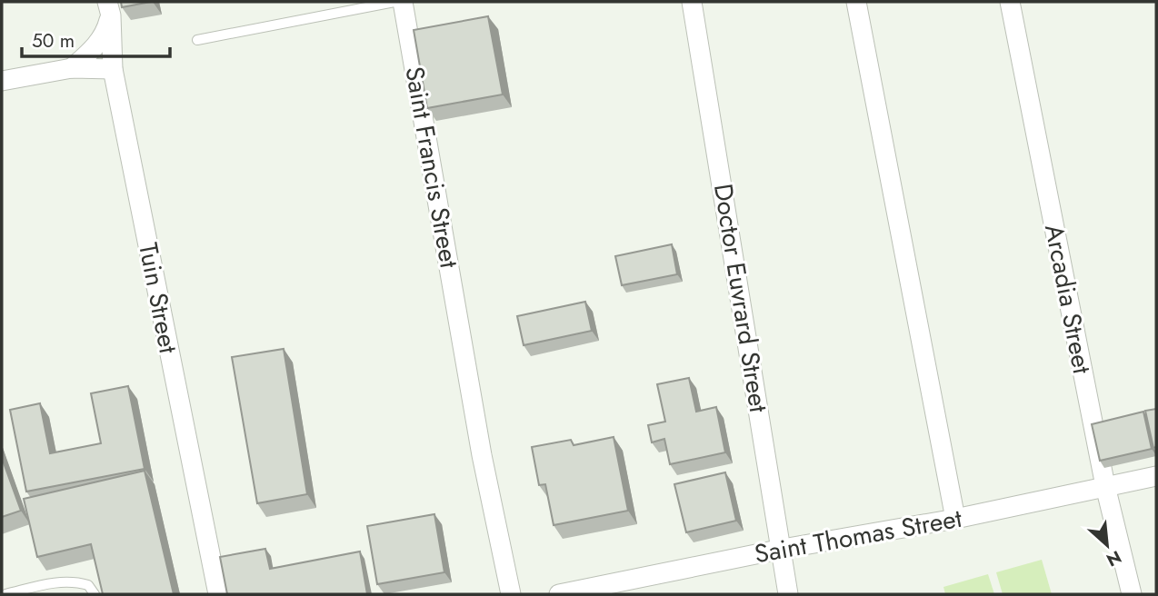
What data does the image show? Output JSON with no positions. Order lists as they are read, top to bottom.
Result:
{
  "streets": {
    "street": [
      "Saint Francis Street",
      "Tuin Street",
      "Doctor Euvrard Street",
      "Arcadia Street",
      "Saint Thomas Street"
    ]
  },
  "crossings": [
    ["Doctor Euvrard Street", "Saint Thomas Street"],
    ["Arcadia Street", "Saint Thomas Street"]
  ],
  "scale_bar": "50 m",
  "north": "bottom right"
}
